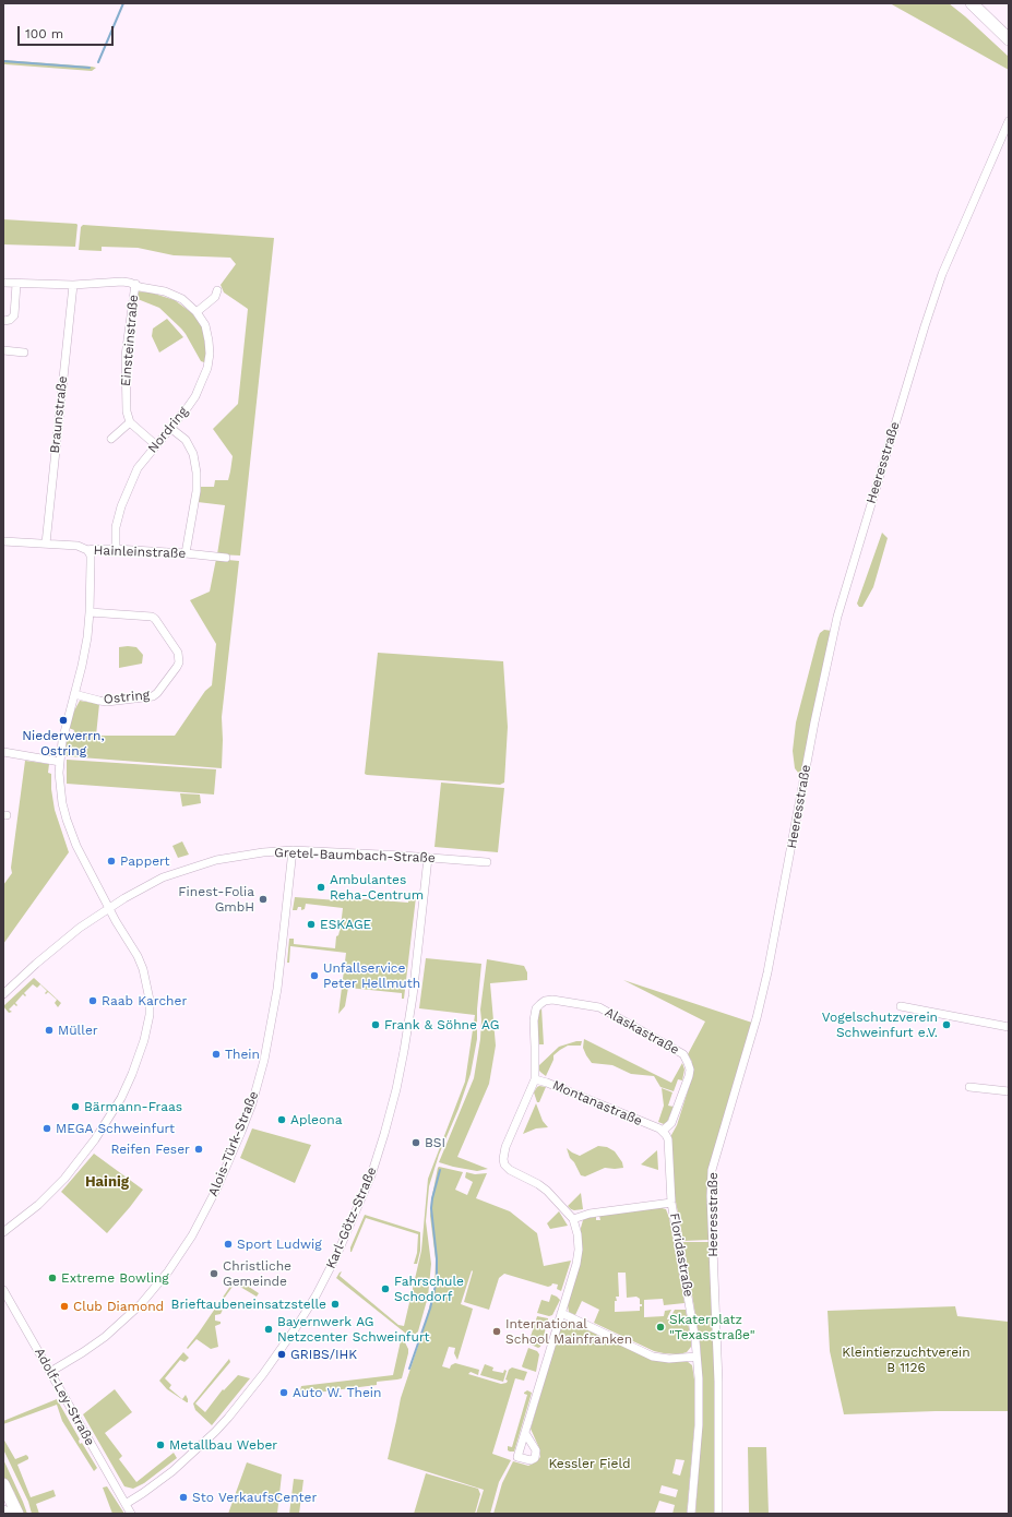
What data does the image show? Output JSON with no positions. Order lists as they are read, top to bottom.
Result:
{
  "streets": {
    "street": [
      "Einsteinstraße",
      "Braunstraße",
      "Nordring",
      "Heeresstraße",
      "Hainleinstraße",
      "Ostring",
      "Gretel-Baumbach-Straße",
      "Alaskastraße",
      "Montanastraße",
      "Alois-Türk-Straße",
      "Karl-Götz-Straße",
      "Floridastraße",
      "Adolf-Ley-Straße"
    ]
  },
  "crossings": [
    ["Einsteinstraße", "Nordring"],
    ["Braunstraße", "Nordring"],
    ["Braunstraße", "Hainleinstraße"],
    ["Nordring", "Hainleinstraße"],
    ["Gretel-Baumbach-Straße", "Alois-Türk-Straße"],
    ["Gretel-Baumbach-Straße", "Karl-Götz-Straße"],
    ["Alaskastraße", "Montanastraße"],
    ["Alaskastraße", "Floridastraße"],
    ["Montanastraße", "Floridastraße"],
    ["Alois-Türk-Straße", "Adolf-Ley-Straße"],
    ["Karl-Götz-Straße", "Adolf-Ley-Straße"]
  ],
  "districts": ["Hainig"],
  "parks": ["Kleintierzuchtverein B 1126", "Kessler Field"],
  "places": [
    "Niederwerrn, Ostring",
    "Pappert",
    "Ambulantes Reha-Centrum",
    "Finest-Folia GmbH",
    "ESKAGE",
    "Unfallservice Peter Hellmuth",
    "Raab Karcher",
    "Frank & Söhne AG",
    "Vogelschutzverein Schweinfurt e.V.",
    "Müller",
    "Thein",
    "Bärmann-Fraas",
    "Apleona",
    "MEGA Schweinfurt",
    "BSI",
    "Reifen Feser",
    "Sport Ludwig",
    "Christliche Gemeinde",
    "Extreme Bowling",
    "Fahrschule Schodorf",
    "Brieftaubeneinsatzstelle",
    "Club Diamond",
    "Skaterplatz \"Texasstraße\"",
    "Bayernwerk AG Netzcenter Schweinfurt",
    "International School Mainfranken",
    "GRIBS/IHK",
    "Auto W. Thein",
    "Metallbau Weber",
    "Sto VerkaufsCenter"
  ],
  "scale_bar": "100 m"
}
